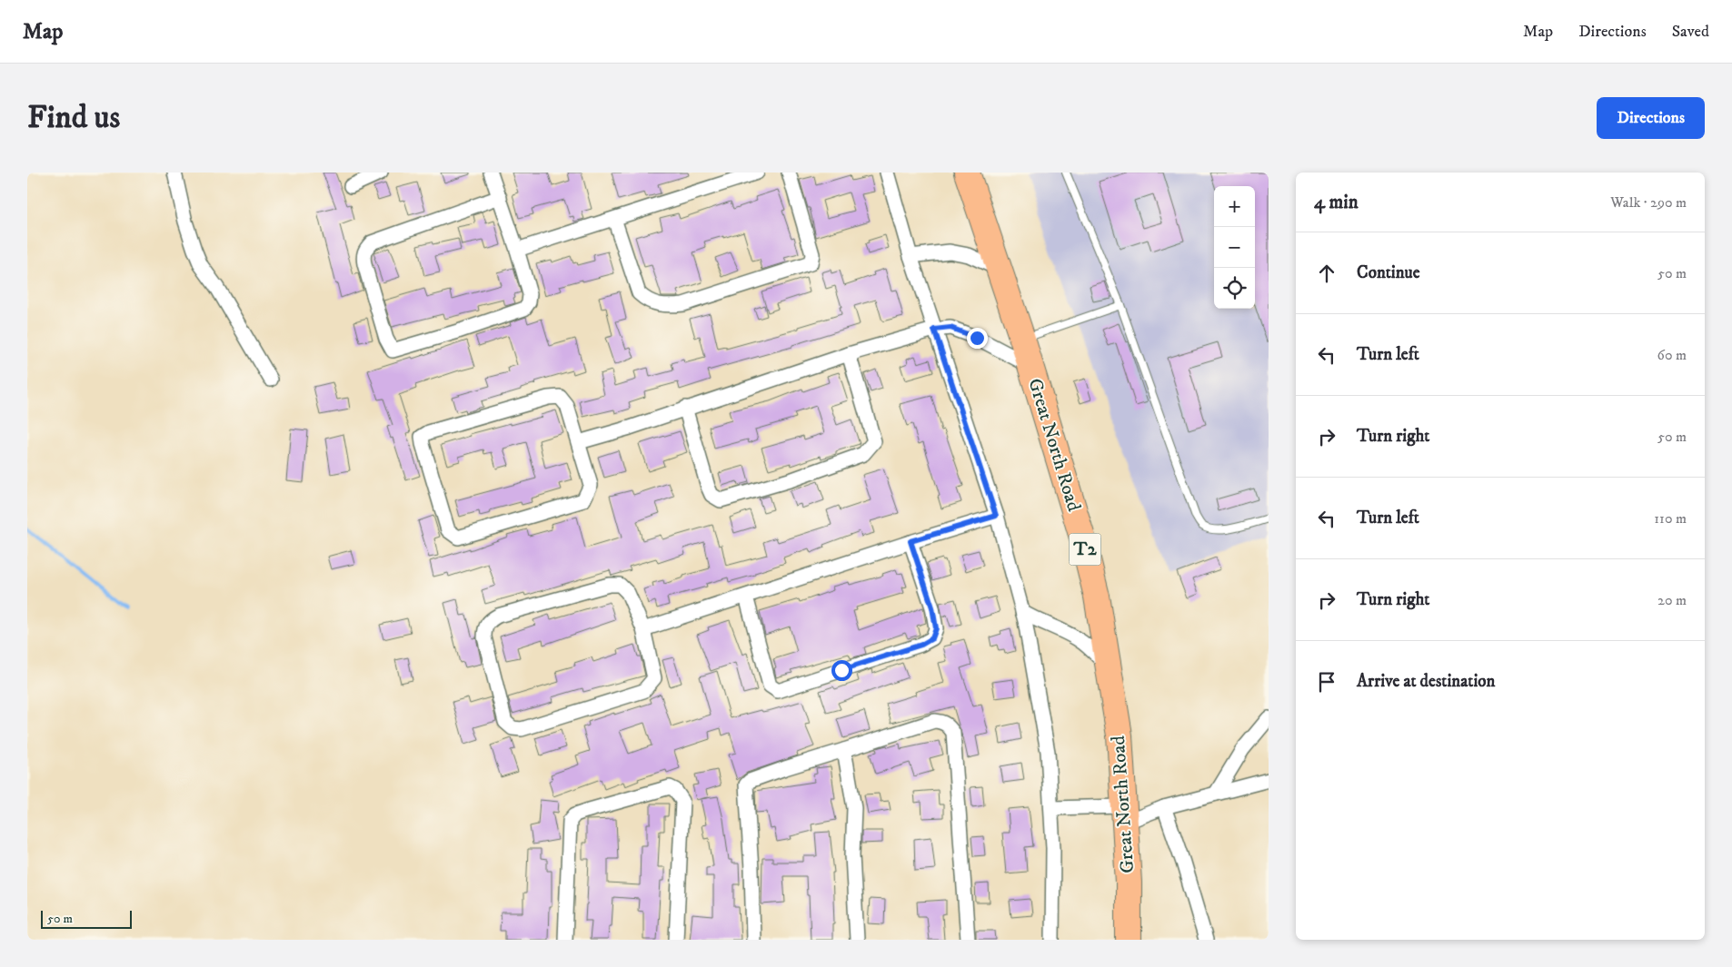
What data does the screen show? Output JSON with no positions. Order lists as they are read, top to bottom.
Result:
{
  "streets": {
    "highway": ["Great North Road", "T2"]
  },
  "scale_bar": "50 m",
  "page": {
    "header": "Map",
    "nav": ["Map", "Directions", "Saved"],
    "buttons": "Directions",
    "title": "Find us",
    "heading": ["4 min", "Walk · 290 m"],
    "map_buttons": ["+", "−"],
    "list": [
      ["Continue", "50 m"],
      ["Turn left", "60 m"],
      ["Turn right", "50 m"],
      ["Turn left", "110 m"],
      ["Turn right", "20 m"],
      "Arrive at destination"
    ],
    "scale": "50 m"
  }
}
